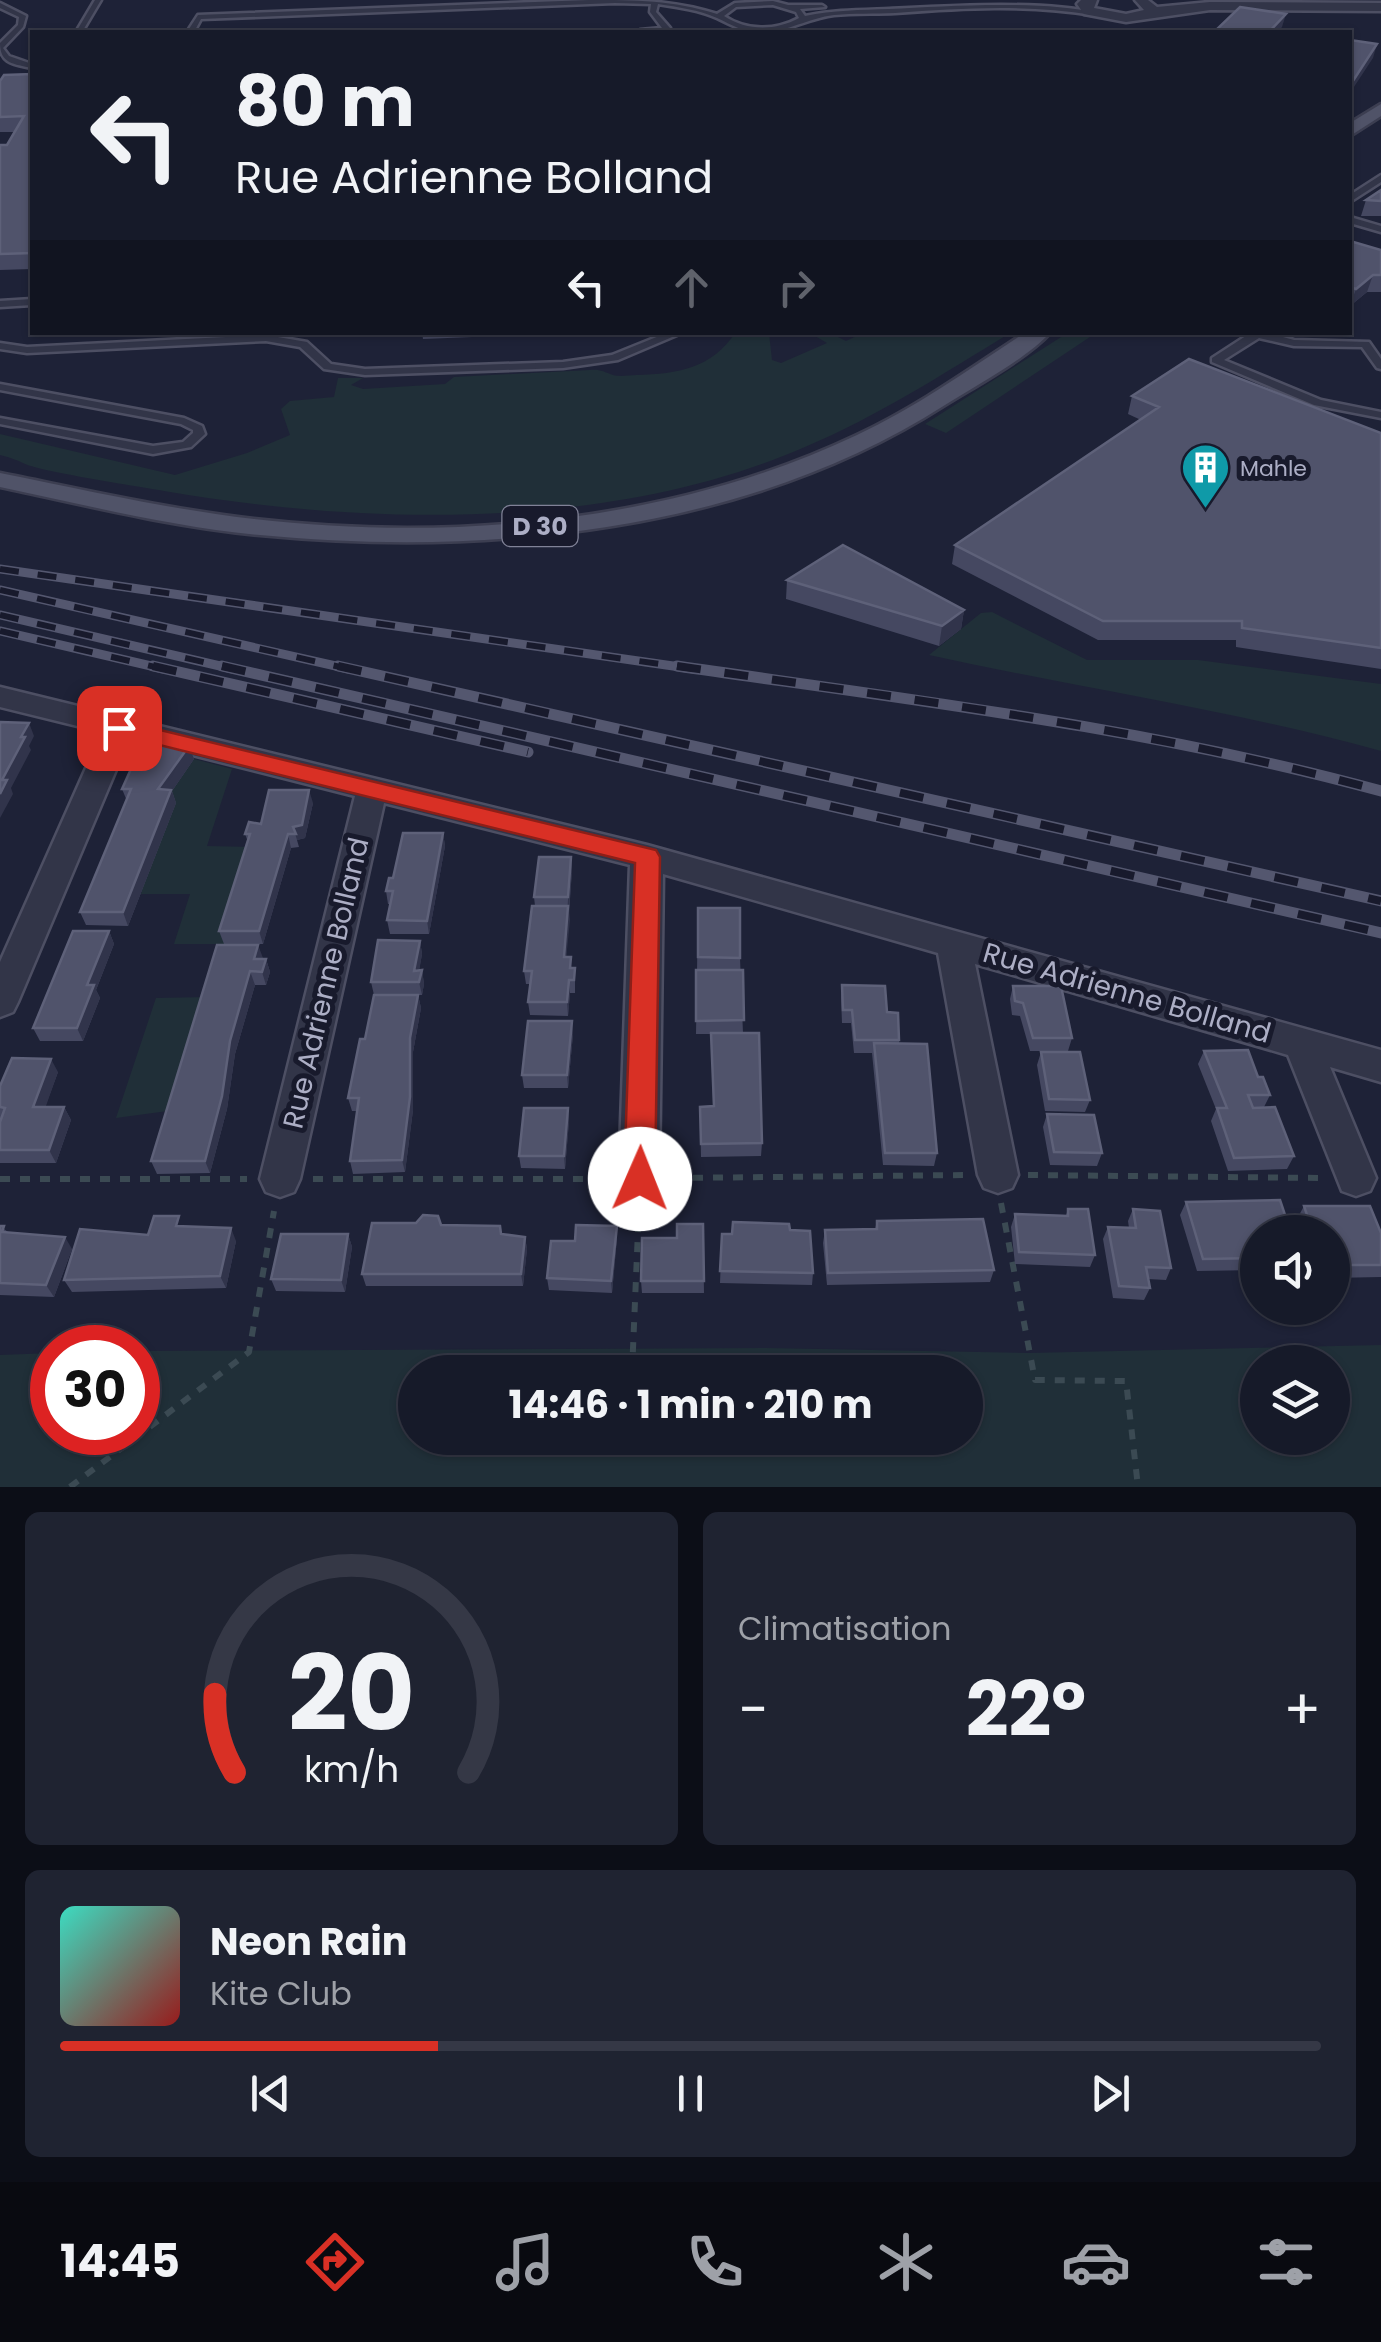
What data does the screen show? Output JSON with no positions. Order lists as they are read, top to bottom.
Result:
{
  "streets": {
    "main road": ["D 30"],
    "street": ["Rue Adrienne Bolland"]
  },
  "places": {
    "building": ["Mahle"]
  },
  "page": {
    "turn": ["80 m", "Rue Adrienne Bolland"],
    "limit": "30",
    "trip": "14:46 · 1 min · 210 m",
    "tile": "Climatisation",
    "heat": ["−", "22°", "+"],
    "song": ["Neon Rain", "Kite Club"],
    "tabs": "14:45",
    "gauge": ["20", "km/h"]
  }
}
